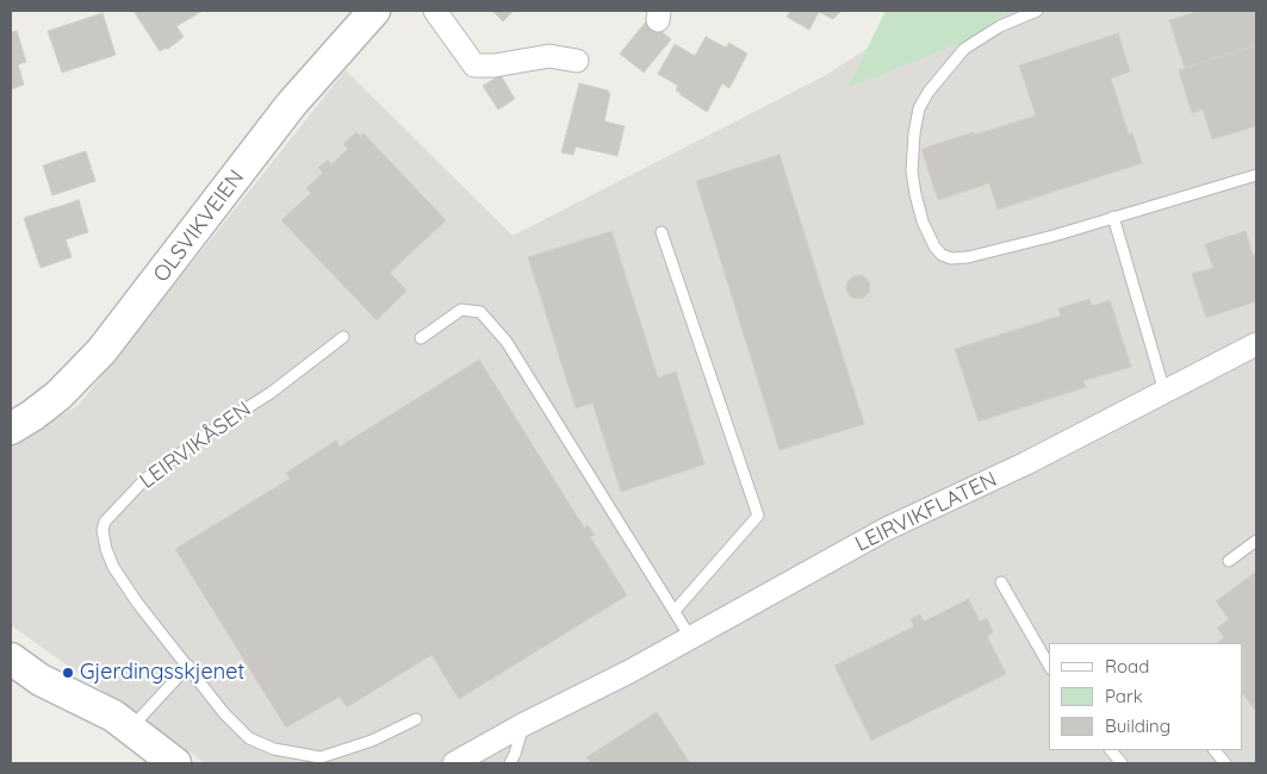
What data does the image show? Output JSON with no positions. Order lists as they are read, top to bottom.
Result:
{
  "streets": {
    "main road": ["OLSVIKVEIEN"],
    "street": ["LEIRVIKFLATEN"],
    "lane": ["LEIRVIKÅSEN"]
  },
  "places": ["Gjerdingsskjenet"],
  "legend": ["Road", "Park", "Building"]
}
